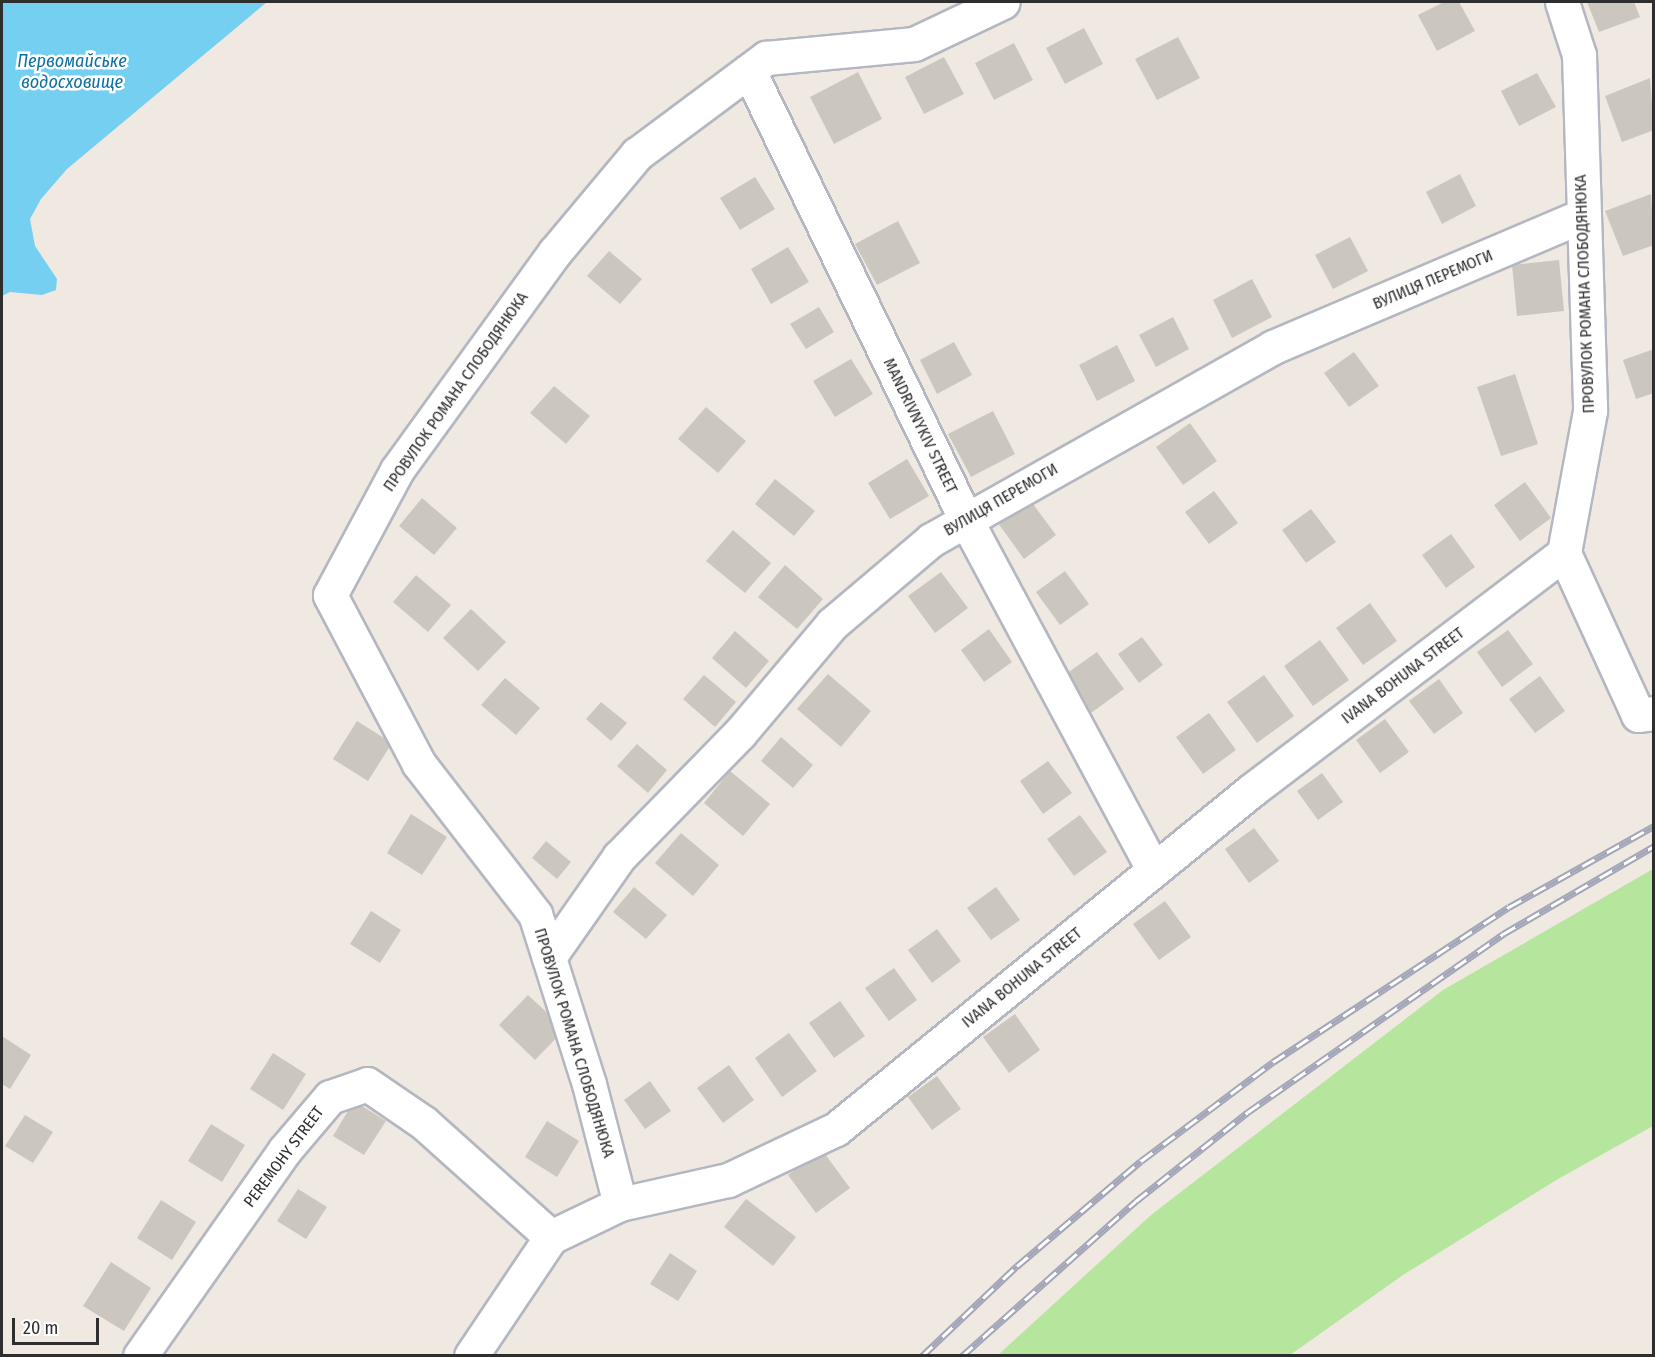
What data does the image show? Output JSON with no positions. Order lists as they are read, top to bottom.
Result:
{
  "streets": {
    "street": [
      "ВУЛИЦЯ ПЕРЕМОГИ",
      "ПРОВУЛОК РОМАНА СЛОБОДЯНЮКА",
      "MANDRIVNYKIV STREET",
      "IVANA BOHUNA STREET",
      "PEREMOHY STREET"
    ]
  },
  "crossings": [
    ["ВУЛИЦЯ ПЕРЕМОГИ", "ПРОВУЛОК РОМАНА СЛОБОДЯНЮКА"],
    ["ВУЛИЦЯ ПЕРЕМОГИ", "MANDRIVNYKIV STREET"],
    ["ПРОВУЛОК РОМАНА СЛОБОДЯНЮКА", "MANDRIVNYKIV STREET"],
    ["ПРОВУЛОК РОМАНА СЛОБОДЯНЮКА", "IVANA BOHUNA STREET"],
    ["MANDRIVNYKIV STREET", "IVANA BOHUNA STREET"],
    ["IVANA BOHUNA STREET", "PEREMOHY STREET"]
  ],
  "water": ["Первомайське водосховище"],
  "scale_bar": "20 m"
}
